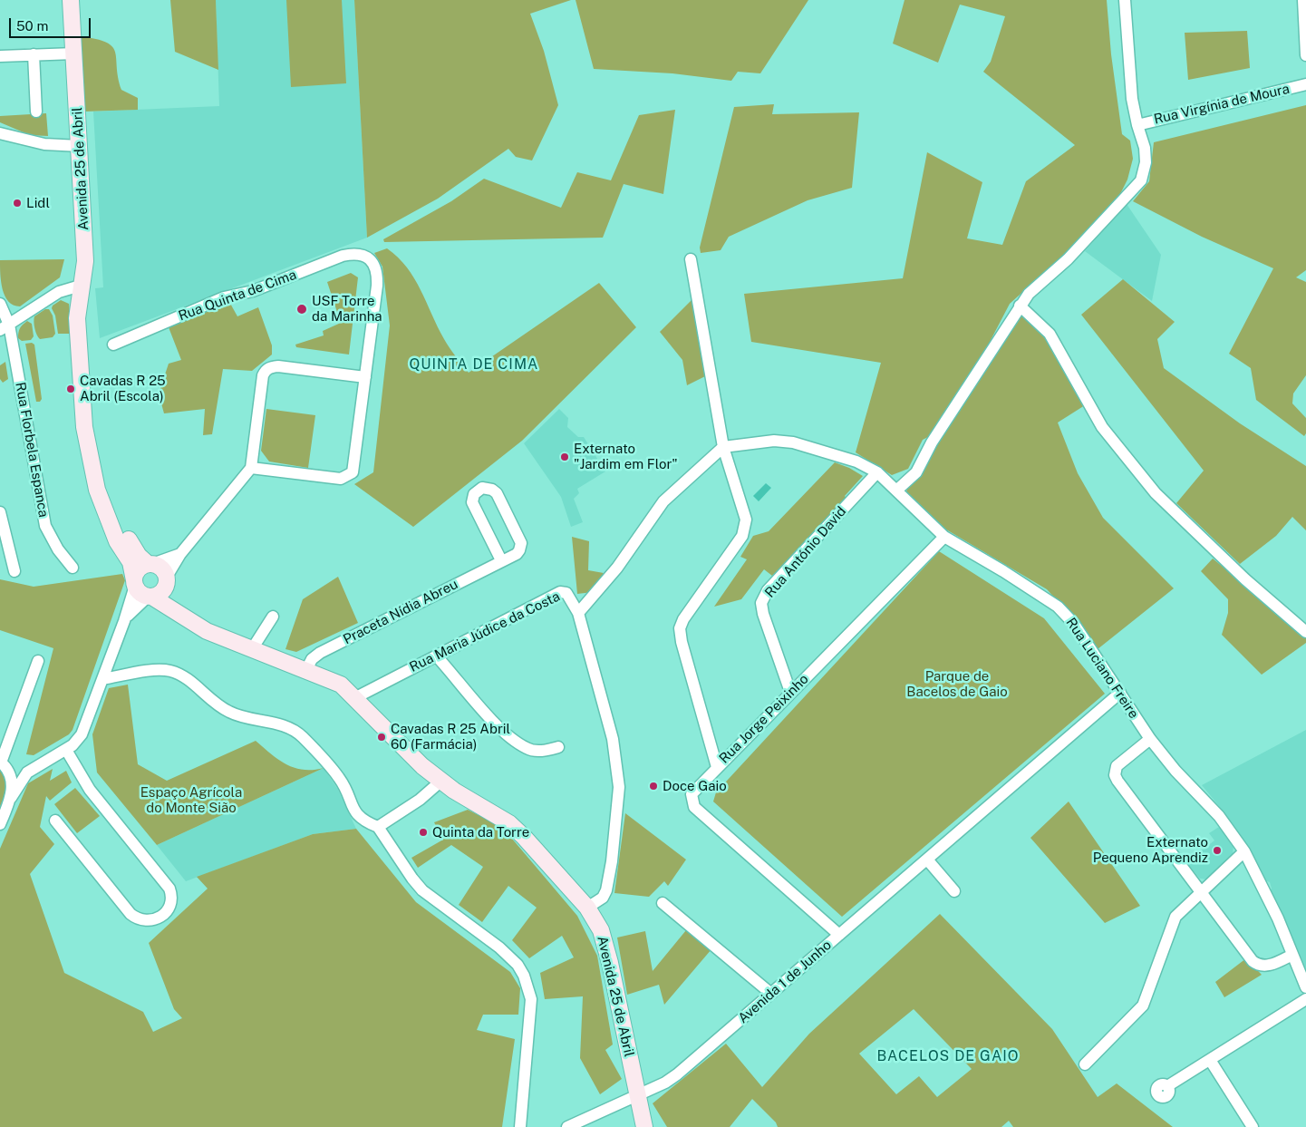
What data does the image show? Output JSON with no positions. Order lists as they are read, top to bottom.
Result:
{
  "streets": {
    "main road": ["Avenida 25 de Abril"],
    "street": [
      "Rua Virgínia de Moura",
      "Rua Quinta de Cima",
      "Rua Florbela Espanca",
      "Rua António David",
      "Praceta Nídia Abreu",
      "Rua Maria Júdice da Costa",
      "Rua Luciano Freire",
      "Rua Jorge Peixinho",
      "Avenida 1 de Junho"
    ]
  },
  "crossings": [
    ["Avenida 25 de Abril", "Praceta Nídia Abreu"],
    ["Avenida 25 de Abril", "Rua Maria Júdice da Costa"],
    ["Avenida 25 de Abril", "Avenida 1 de Junho"],
    ["Rua António David", "Rua Luciano Freire"],
    ["Rua António David", "Rua Jorge Peixinho"],
    ["Rua Maria Júdice da Costa", "Rua Luciano Freire"],
    ["Rua Luciano Freire", "Rua Jorge Peixinho"],
    ["Rua Luciano Freire", "Avenida 1 de Junho"],
    ["Rua Jorge Peixinho", "Avenida 1 de Junho"]
  ],
  "districts": ["QUINTA DE CIMA", "BACELOS DE GAIO"],
  "parks": ["Parque de Bacelos de Gaio", "Espaço Agrícola do Monte Sião"],
  "places": [
    "Lidl",
    "USF Torre da Marinha",
    "Cavadas R 25 Abril (Escola)",
    "Externato \"Jardim em Flor\"",
    "Cavadas R 25 Abril 60 (Farmácia)",
    "Doce Gaio",
    "Quinta da Torre",
    "Externato Pequeno Aprendiz"
  ],
  "scale_bar": "50 m"
}
